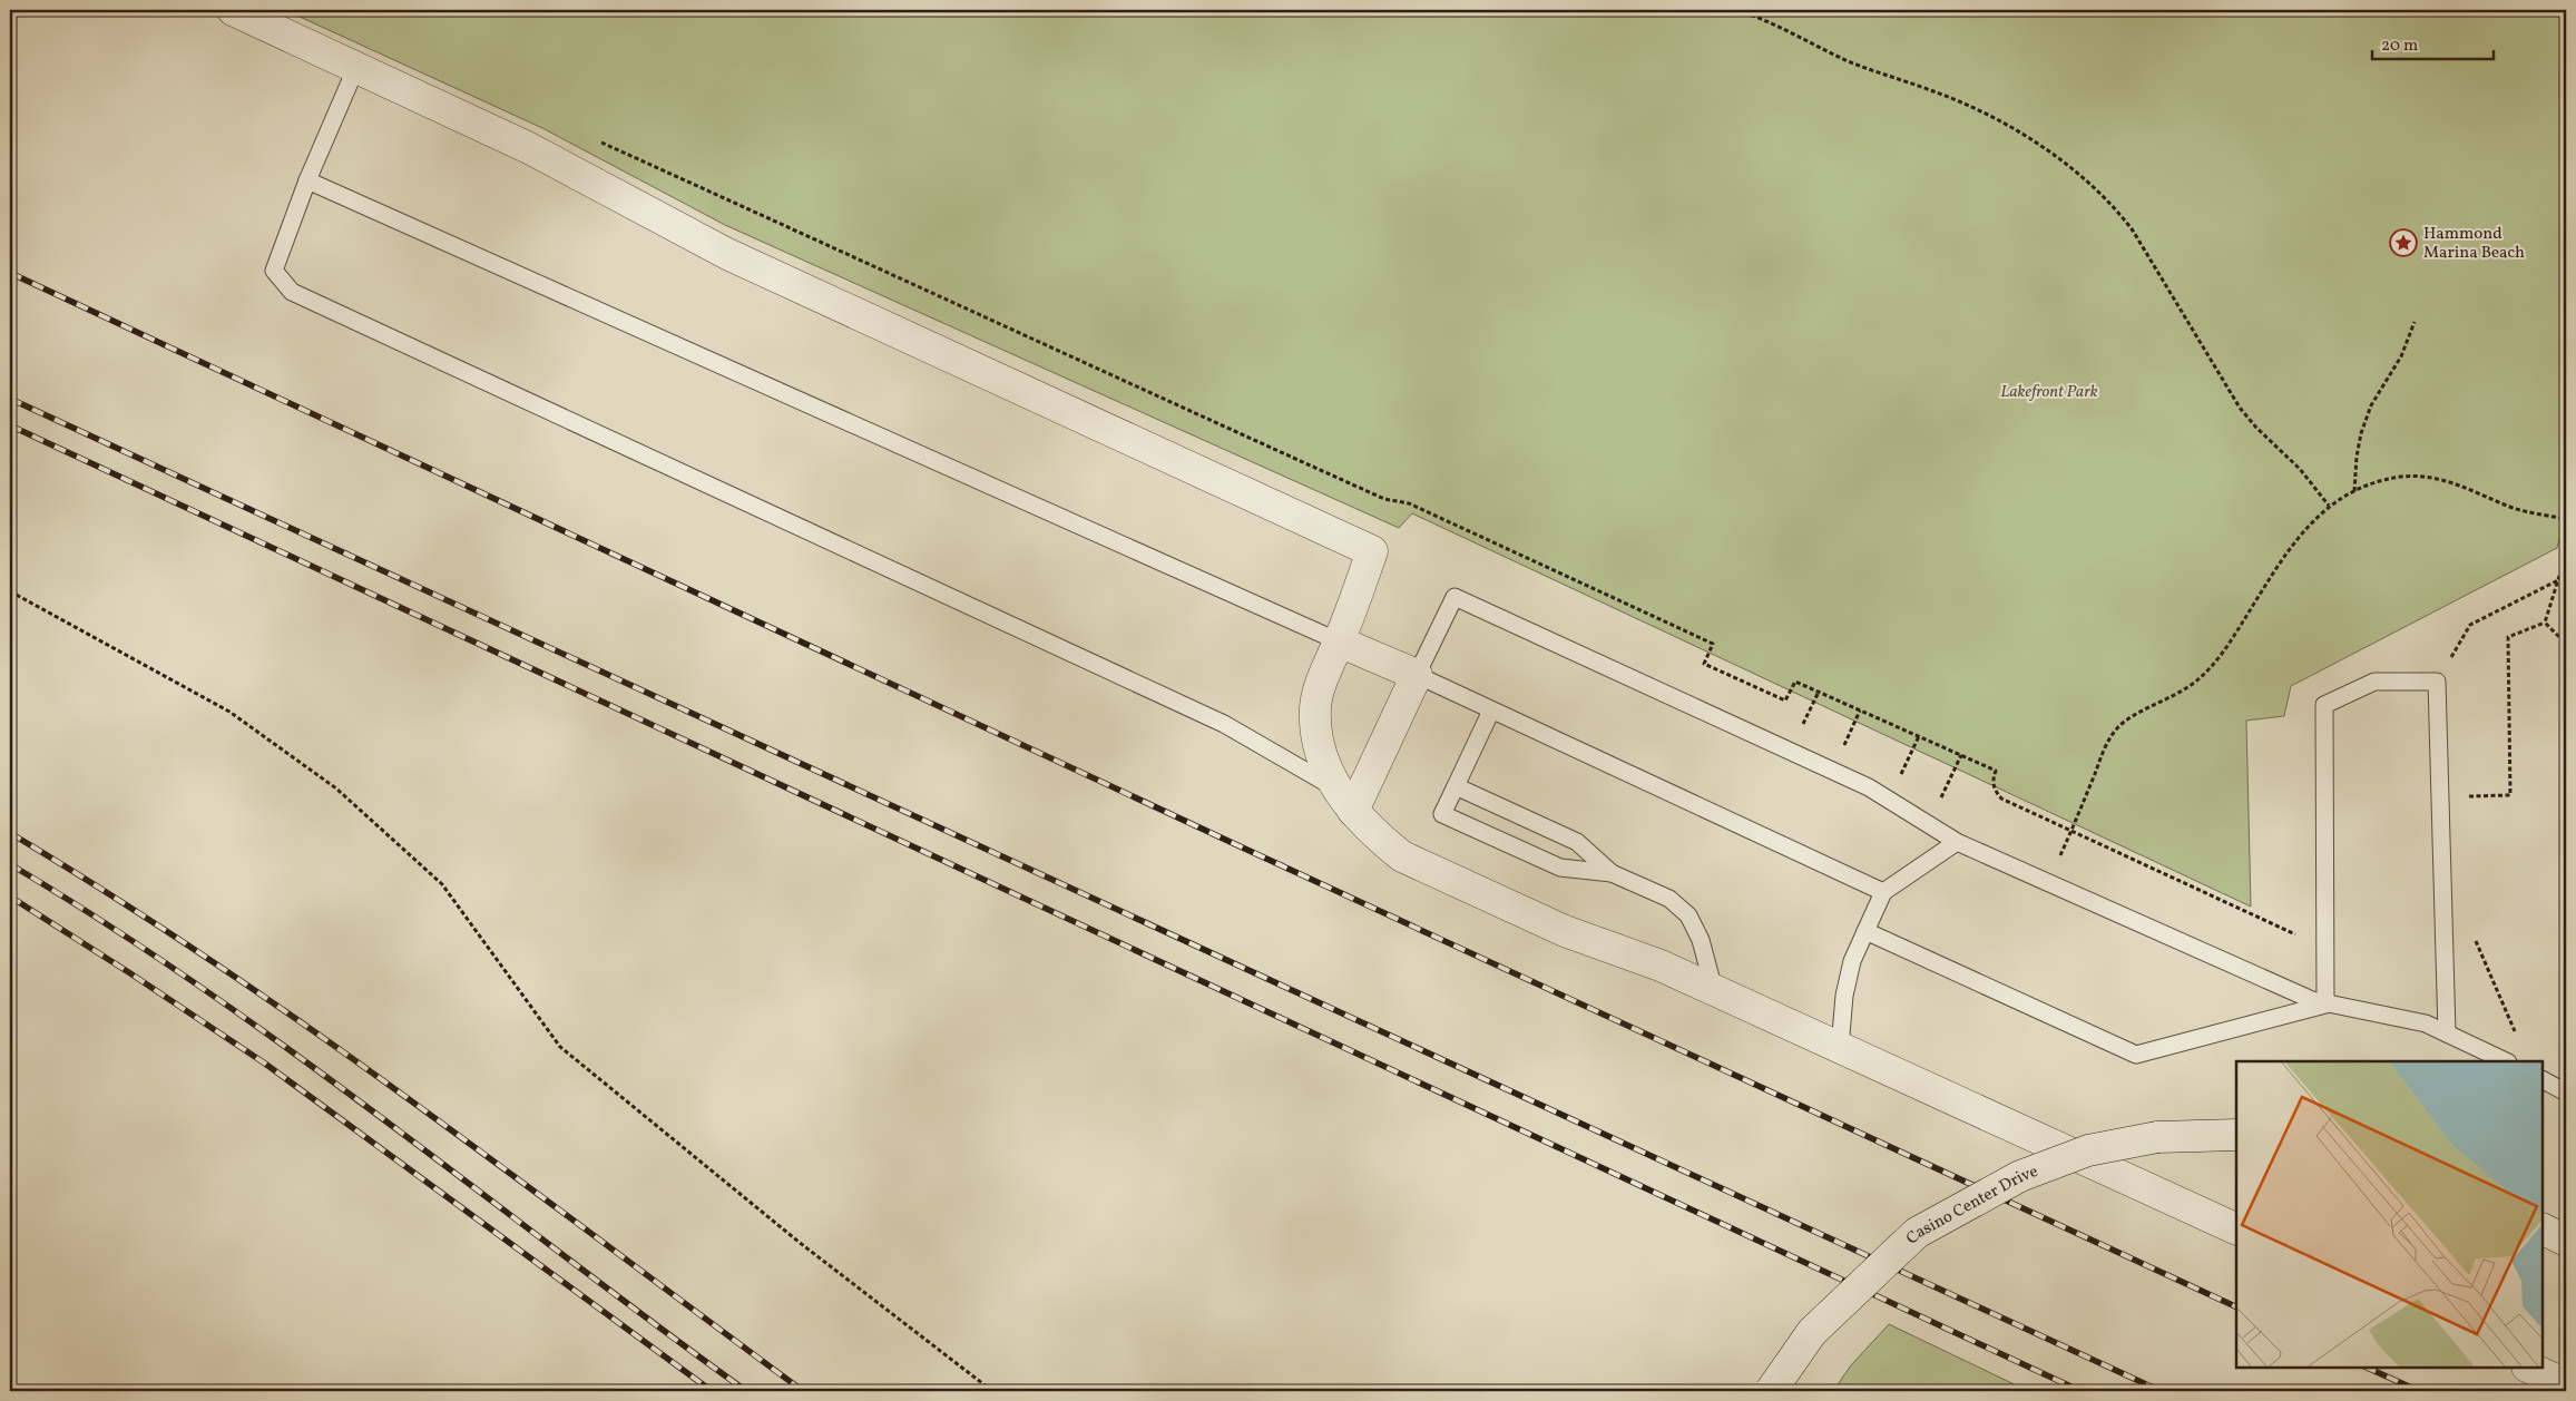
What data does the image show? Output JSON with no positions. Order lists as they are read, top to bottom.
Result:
{
  "streets": {
    "street": ["Casino Center Drive"]
  },
  "parks": ["Lakefront Park"],
  "places": {
    "place": ["Hammond Marina Beach"]
  },
  "scale_bar": "20 m"
}
